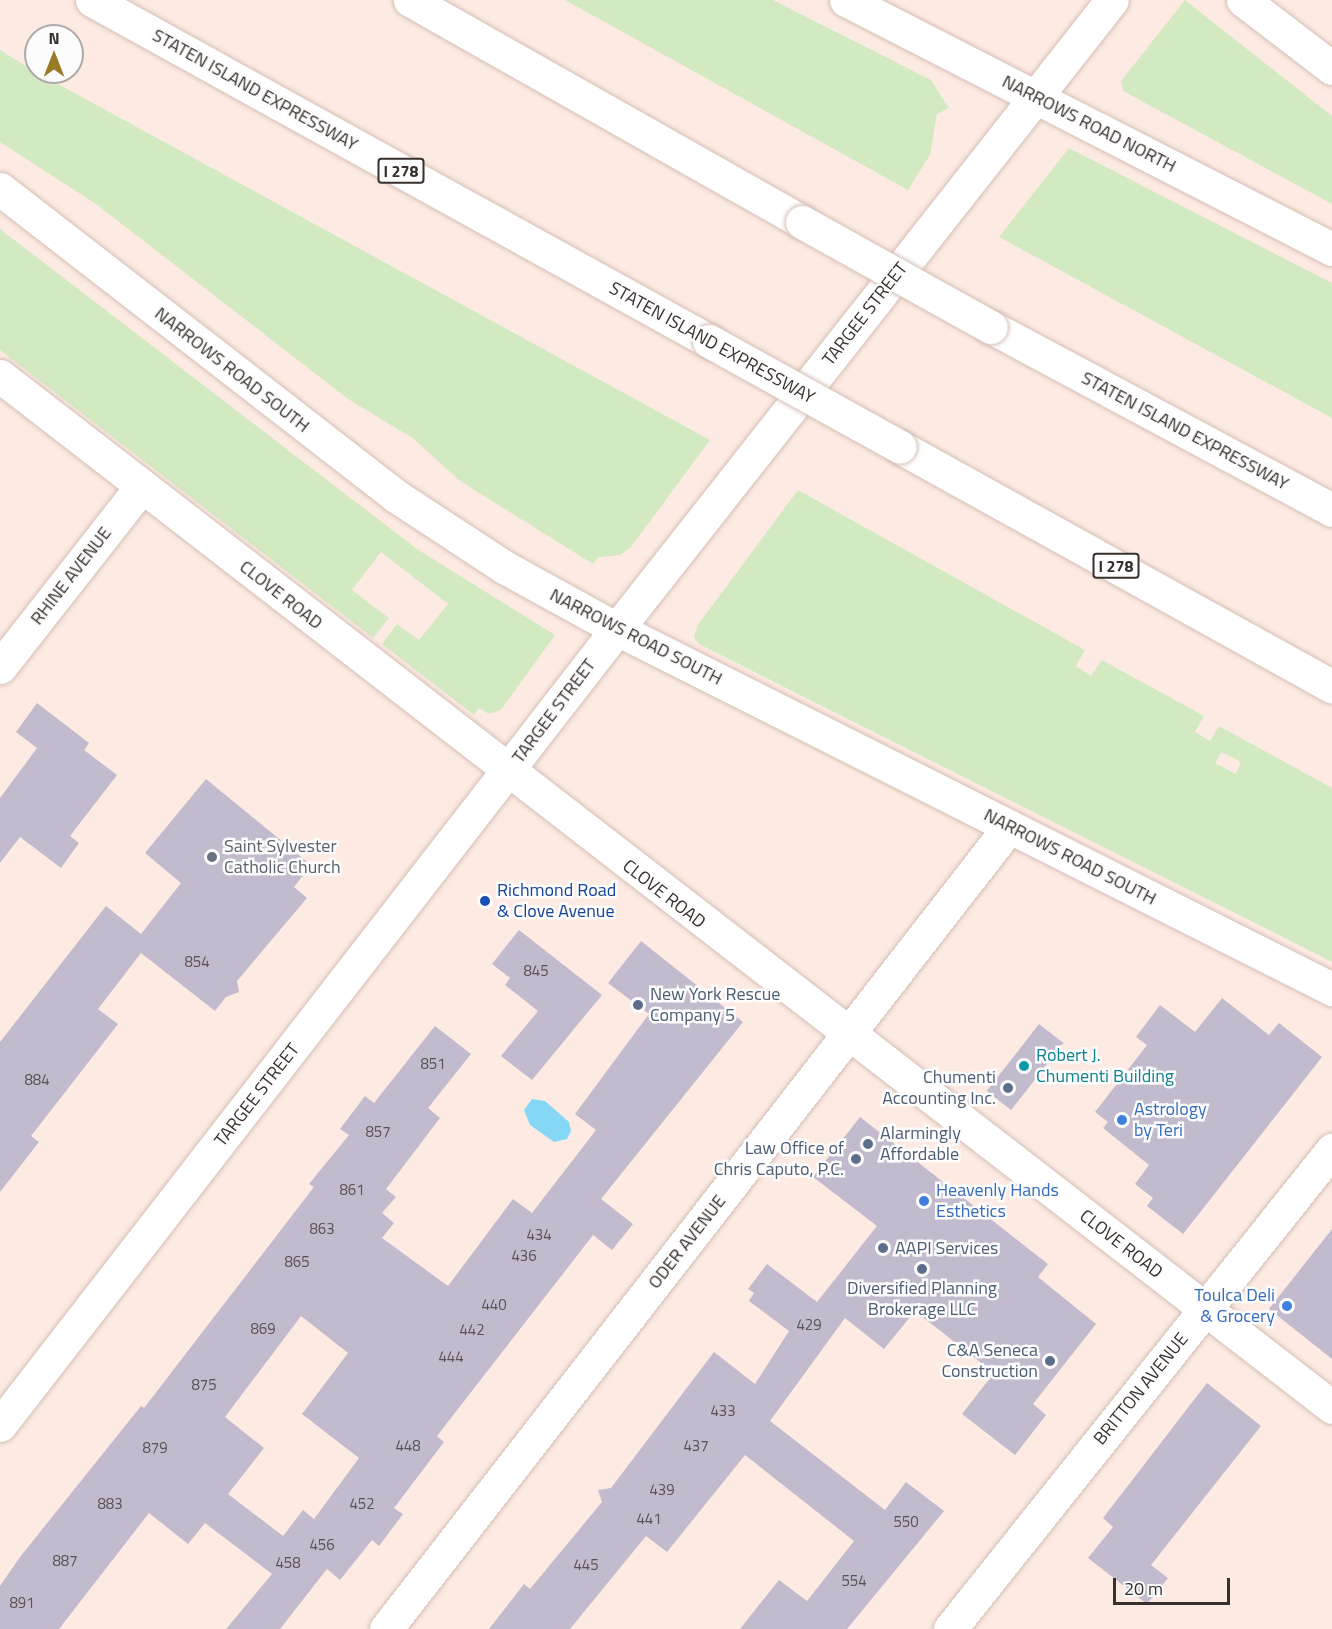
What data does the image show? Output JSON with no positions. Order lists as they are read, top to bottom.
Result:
{
  "streets": {
    "main road": [
      "STATEN ISLAND EXPRESSWAY",
      "NARROWS ROAD NORTH",
      "I 278",
      "TARGEE STREET",
      "NARROWS ROAD SOUTH",
      "RHINE AVENUE",
      "CLOVE ROAD",
      "ODER AVENUE",
      "BRITTON AVENUE"
    ]
  },
  "crossings": [
    ["NARROWS ROAD NORTH", "TARGEE STREET"],
    ["TARGEE STREET", "NARROWS ROAD SOUTH"],
    ["TARGEE STREET", "CLOVE ROAD"],
    ["NARROWS ROAD SOUTH", "ODER AVENUE"],
    ["RHINE AVENUE", "CLOVE ROAD"],
    ["CLOVE ROAD", "ODER AVENUE"],
    ["CLOVE ROAD", "BRITTON AVENUE"]
  ],
  "places": [
    "Saint Sylvester Catholic Church",
    "Richmond Road & Clove Avenue",
    "New York Rescue Company 5",
    "Robert J. Chumenti Building",
    "Chumenti Accounting Inc.",
    "Astrology by Teri",
    "Alarmingly Affordable",
    "Law Office of Chris Caputo, P.C.",
    "Heavenly Hands Esthetics",
    "AAPI Services",
    "Diversified Planning Brokerage LLC",
    "Toulca Deli & Grocery",
    "C&A Seneca Construction"
  ],
  "house_numbers": [
    "854",
    "845",
    "851",
    "884",
    "857",
    "861",
    "863",
    "434",
    "436",
    "865",
    "440",
    "429",
    "869",
    "442",
    "444",
    "875",
    "433",
    "448",
    "437",
    "879",
    "439",
    "883",
    "452",
    "441",
    "550",
    "456",
    "887",
    "458",
    "445",
    "554",
    "891"
  ],
  "scale_bar": "20 m",
  "north": "top"
}
